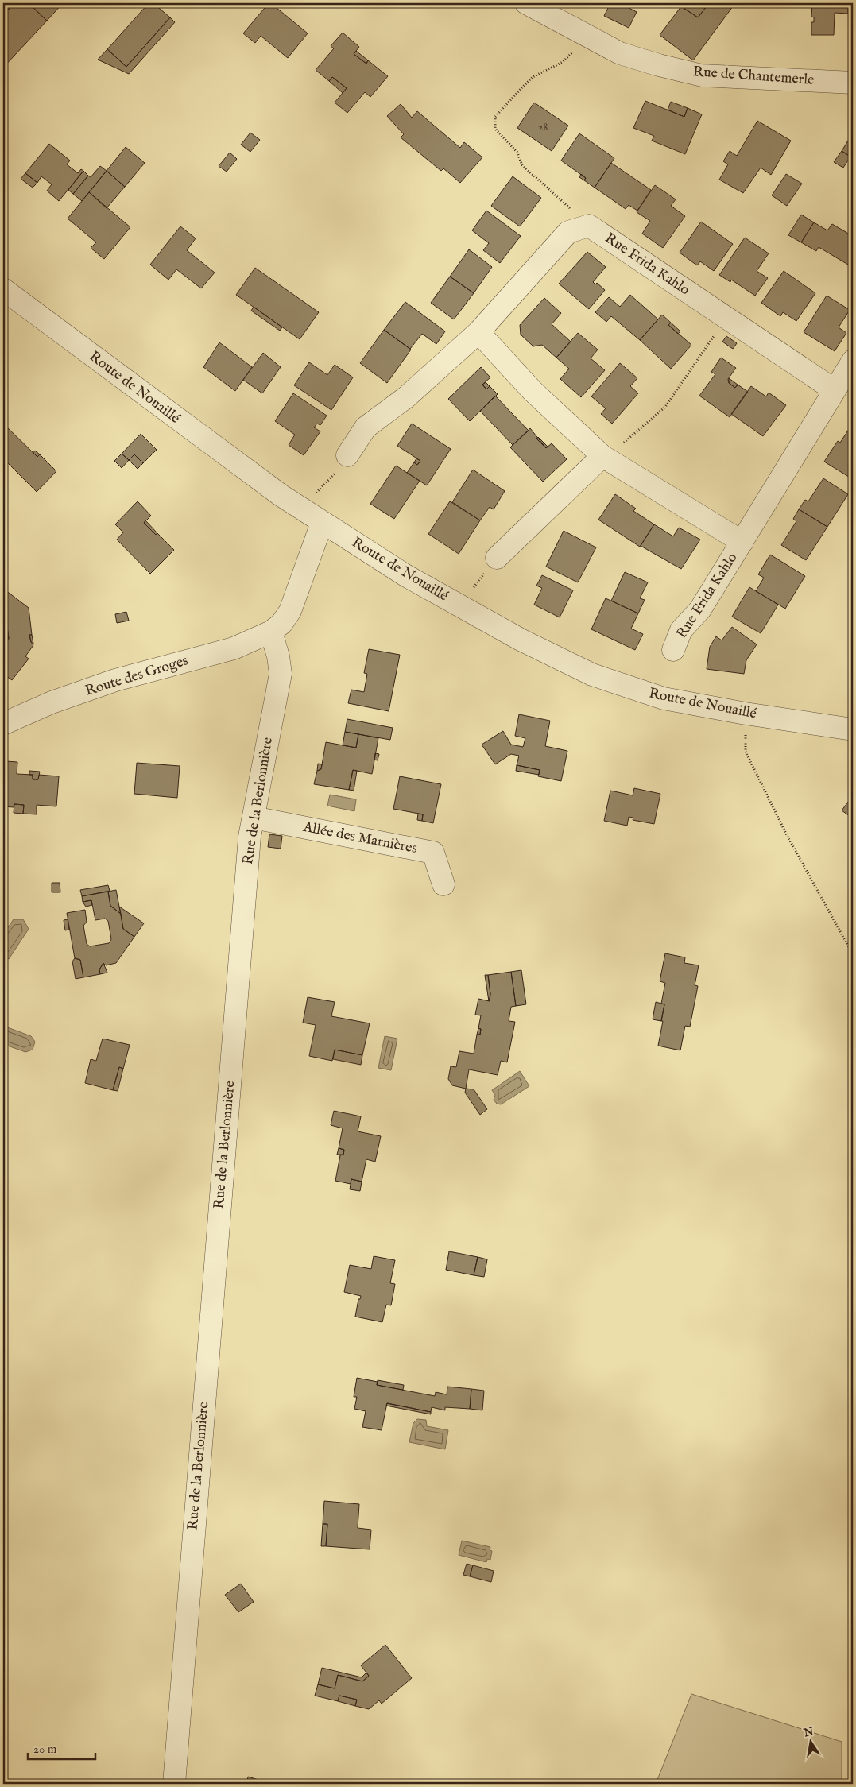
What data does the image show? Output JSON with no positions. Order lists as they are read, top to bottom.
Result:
{
  "streets": {
    "street": [
      "Rue de Chantemerle",
      "Rue Frida Kahlo",
      "Route de Nouaillé",
      "Route des Groges",
      "Rue de la Berlonnière",
      "Allée des Marnières"
    ]
  },
  "crossings": [
    ["Route des Groges", "Rue de la Berlonnière"],
    ["Rue de la Berlonnière", "Allée des Marnières"]
  ],
  "house_numbers": ["28"],
  "scale_bar": "20 m",
  "north": "top"
}
